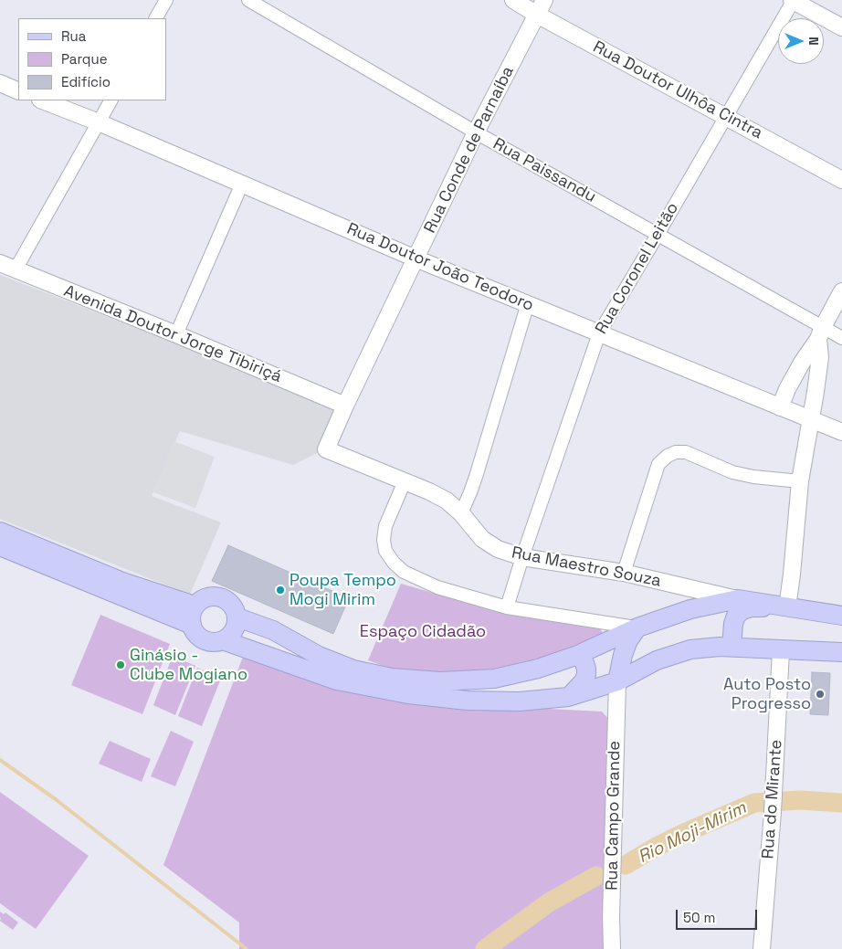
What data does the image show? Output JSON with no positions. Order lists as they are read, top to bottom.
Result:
{
  "streets": {
    "street": [
      "Rua Doutor Ulhôa Cintra",
      "Rua Conde de Parnaíba",
      "Rua Paissandu",
      "Rua Doutor João Teodoro",
      "Rua Coronel Leitão",
      "Avenida Doutor Jorge Tibiriçá",
      "Rua Maestro Souza",
      "Rua do Mirante",
      "Rua Campo Grande"
    ]
  },
  "crossings": [
    ["Rua Doutor Ulhôa Cintra", "Rua Conde de Parnaíba"],
    ["Rua Doutor Ulhôa Cintra", "Rua Coronel Leitão"],
    ["Rua Conde de Parnaíba", "Rua Paissandu"],
    ["Rua Conde de Parnaíba", "Rua Doutor João Teodoro"],
    ["Rua Conde de Parnaíba", "Avenida Doutor Jorge Tibiriçá"],
    ["Rua Conde de Parnaíba", "Rua Maestro Souza"],
    ["Rua Paissandu", "Rua Coronel Leitão"],
    ["Rua Doutor João Teodoro", "Rua Coronel Leitão"],
    ["Rua Coronel Leitão", "Rua Maestro Souza"]
  ],
  "water": ["Rio Moji-Mirim"],
  "parks": ["Espaço Cidadão"],
  "places": ["Poupa Tempo Mogi Mirim", "Ginásio - Clube Mogiano", "Auto Posto Progresso"],
  "legend": ["Rua", "Parque", "Edifício"],
  "scale_bar": "50 m",
  "north": "right"
}
